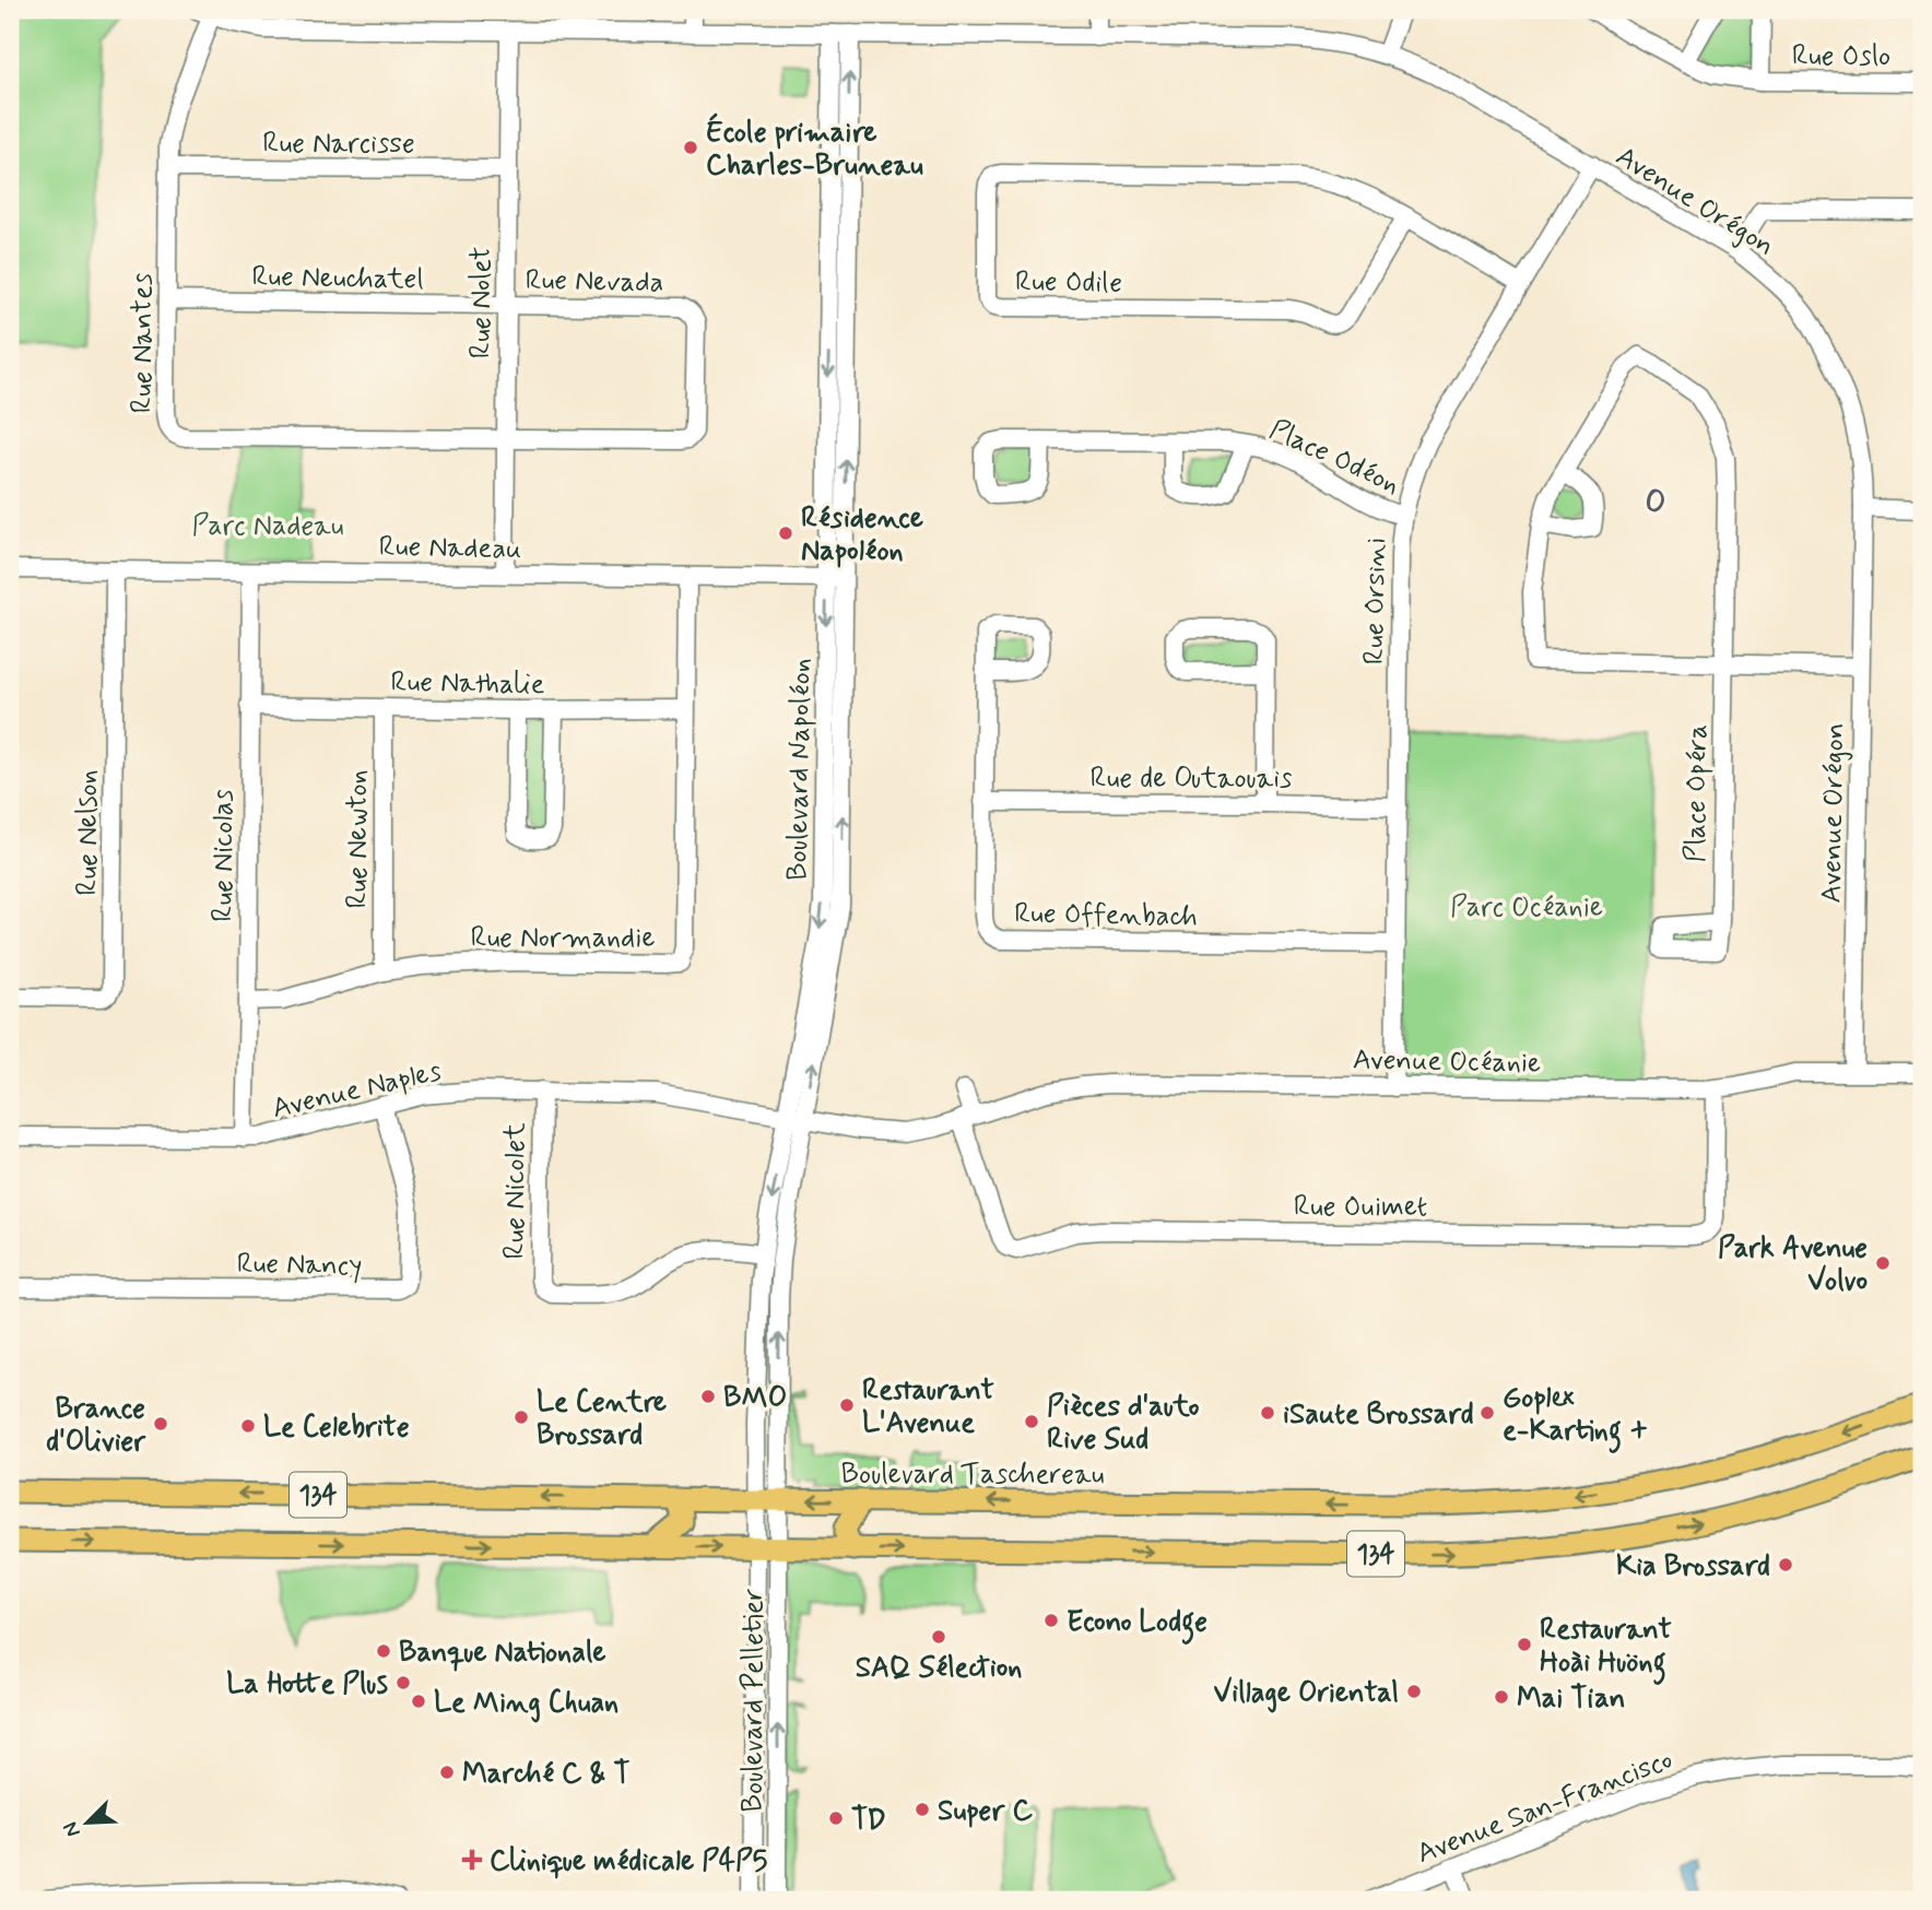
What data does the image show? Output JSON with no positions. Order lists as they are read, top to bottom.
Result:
{
  "streets": {
    "main road": ["Boulevard Taschereau", "134"],
    "street": [
      "Rue Oslo",
      "Rue Narcisse",
      "Avenue Orégon",
      "Rue Neuchatel",
      "Rue Nevada",
      "Rue Odile",
      "Rue Nolet",
      "Rue Nantes",
      "Place Odéon",
      "Rue Nadeau",
      "Rue Orsini",
      "Rue Nathalie",
      "Boulevard Napoléon",
      "Rue de Outaouais",
      "Place Opéra",
      "Rue Nelson",
      "Rue Newton",
      "Rue Nicolas",
      "Rue Offenbach",
      "Rue Normandie",
      "Avenue Océanie",
      "Avenue Naples",
      "Rue Nicolet",
      "Rue Ouimet",
      "Rue Nancy",
      "Boulevard Pelletier",
      "Avenue San-Francisco"
    ]
  },
  "crossings": [
    ["Rue Narcisse", "Rue Nolet"],
    ["Rue Narcisse", "Rue Nantes"],
    ["Avenue Orégon", "Rue Nolet"],
    ["Avenue Orégon", "Rue Nantes"],
    ["Avenue Orégon", "Rue Orsini"],
    ["Avenue Orégon", "Boulevard Napoléon"],
    ["Avenue Orégon", "Avenue Océanie"],
    ["Rue Neuchatel", "Rue Nevada"],
    ["Rue Neuchatel", "Rue Nolet"],
    ["Rue Neuchatel", "Rue Nantes"],
    ["Rue Nevada", "Rue Nolet"],
    ["Rue Nevada", "Rue Nantes"],
    ["Rue Odile", "Rue Orsini"],
    ["Rue Nolet", "Rue Nantes"],
    ["Rue Nolet", "Rue Nadeau"],
    ["Place Odéon", "Rue Orsini"],
    ["Rue Nadeau", "Boulevard Napoléon"],
    ["Rue Nadeau", "Rue Nelson"],
    ["Rue Nadeau", "Rue Nicolas"],
    ["Rue Nadeau", "Rue Normandie"],
    ["Rue Orsini", "Rue de Outaouais"],
    ["Rue Orsini", "Rue Offenbach"],
    ["Rue Orsini", "Avenue Océanie"],
    ["Rue Nathalie", "Rue Newton"],
    ["Rue Nathalie", "Rue Nicolas"],
    ["Rue Nathalie", "Rue Normandie"],
    ["Boulevard Napoléon", "Avenue Océanie"],
    ["Boulevard Napoléon", "Avenue Naples"],
    ["Boulevard Napoléon", "Rue Nicolet"],
    ["Boulevard Napoléon", "Boulevard Taschereau"],
    ["Boulevard Napoléon", "Boulevard Pelletier"],
    ["Rue de Outaouais", "Rue Offenbach"],
    ["Rue Newton", "Rue Normandie"],
    ["Rue Nicolas", "Rue Normandie"],
    ["Rue Nicolas", "Avenue Naples"],
    ["Avenue Océanie", "Avenue Naples"],
    ["Avenue Océanie", "Rue Ouimet"],
    ["Avenue Naples", "Rue Nicolet"],
    ["Avenue Naples", "Rue Nancy"],
    ["Boulevard Taschereau", "Boulevard Pelletier"],
    ["134", "Boulevard Pelletier"]
  ],
  "districts": ["O"],
  "parks": ["Parc Nadeau", "Parc Océanie"],
  "places": {
    "other": [
      "École primaire Charles-Bruneau",
      "Résidence Napoléon",
      "Park Avenue Volvo",
      "BMO",
      "Restaurant L'Avenue",
      "iSaute Brossard",
      "Goplex e-Karting +",
      "Le Centre Brossard",
      "Pièces d'auto Rive Sud",
      "Brance d'Olivier",
      "Le Celebrite",
      "Kia Brossard",
      "Econo Lodge",
      "SAQ Sélection",
      "Restaurant Hoài Huöng",
      "Banque Nationale",
      "La Hotte Plus",
      "Village Oriental",
      "Mai Tian",
      "Le Ming Chuan",
      "Marché C & T",
      "Super C",
      "TD"
    ],
    "health": ["Clinique médicale P4P5"]
  },
  "north": "bottom left"
}
